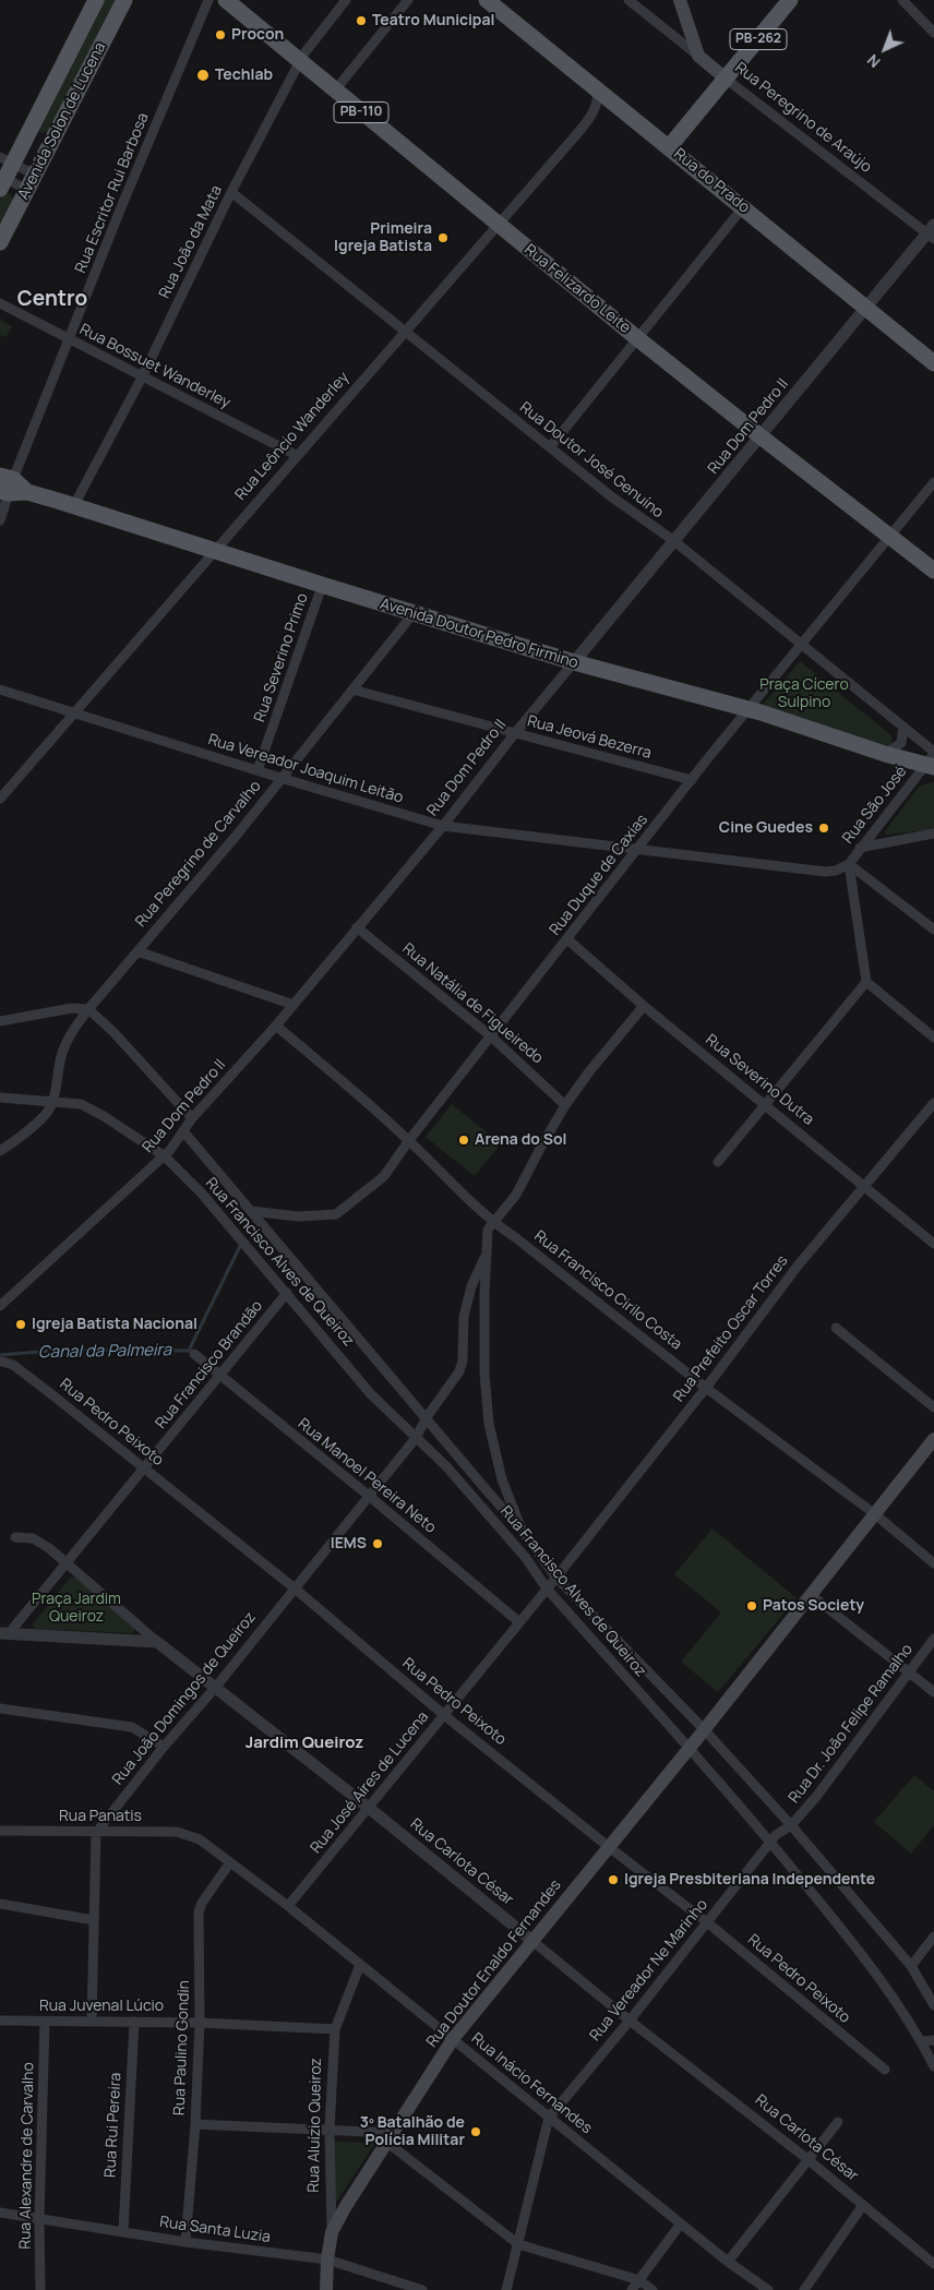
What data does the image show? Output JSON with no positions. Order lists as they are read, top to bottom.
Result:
{
  "streets": {
    "main road": [
      "PB-262",
      "PB-110",
      "Rua Peregrino de Araújo",
      "Avenida Solon de Lucena",
      "Rua do Prado",
      "Rua Felizardo Leite",
      "Avenida Doutor Pedro Firmino",
      "Rua Doutor Enaldo Fernandes",
      "Rua Aluízio Queiroz"
    ],
    "street": [
      "Rua Escritor Rui Barbosa",
      "Rua João da Mata",
      "Rua Bossuet Wanderley",
      "Rua Dom Pedro II",
      "Rua Leôncio Wanderley",
      "Rua Doutor José Genuíno",
      "Rua Severino Primo",
      "Rua Jeová Bezerra",
      "Rua Vereador Joaquim Leitão",
      "Rua São José",
      "Rua Peregrino de Carvalho",
      "Rua Duque de Caxias",
      "Rua Natália de Figueiredo",
      "Rua Severino Dutra",
      "Rua Francisco Alves de Queiroz",
      "Rua Francisco Cirilo Costa",
      "Rua Prefeito Oscar Torres",
      "Rua Francisco Brandão",
      "Rua Pedro Peixoto",
      "Rua Manoel Pereira Neto",
      "Rua João Domingos de Queiroz",
      "Rua Dr. João Felipe Ramalho",
      "Rua José Aires de Lucena",
      "Rua Panatis",
      "Rua Carlota César",
      "Rua Vereador Ne Marinho",
      "Rua Juvenal Lúcio",
      "Rua Paulino Gondin",
      "Rua Inácio Fernandes",
      "Rua Rui Pereira",
      "Rua Alexandre de Carvalho",
      "Rua Santa Luzia"
    ]
  },
  "crossings": [
    ["PB-262", "Rua Peregrino de Araújo"],
    ["PB-262", "Rua do Prado"],
    ["Rua Peregrino de Araújo", "Rua Dom Pedro II"],
    ["Rua do Prado", "Rua Dom Pedro II"],
    ["Rua do Prado", "Rua Leôncio Wanderley"],
    ["Rua Escritor Rui Barbosa", "Rua Bossuet Wanderley"],
    ["Rua Escritor Rui Barbosa", "Avenida Doutor Pedro Firmino"],
    ["Rua João da Mata", "Rua Felizardo Leite"],
    ["Rua João da Mata", "Rua Bossuet Wanderley"],
    ["Rua João da Mata", "Rua Doutor José Genuíno"],
    ["Rua João da Mata", "Avenida Doutor Pedro Firmino"],
    ["Rua Felizardo Leite", "Rua Dom Pedro II"],
    ["Rua Felizardo Leite", "Rua Leôncio Wanderley"],
    ["Rua Felizardo Leite", "Rua Duque de Caxias"],
    ["Rua Bossuet Wanderley", "Rua Leôncio Wanderley"],
    ["Rua Dom Pedro II", "Rua Doutor José Genuíno"],
    ["Rua Dom Pedro II", "Avenida Doutor Pedro Firmino"],
    ["Rua Dom Pedro II", "Rua Jeová Bezerra"],
    ["Rua Dom Pedro II", "Rua Vereador Joaquim Leitão"],
    ["Rua Dom Pedro II", "Rua Natália de Figueiredo"],
    ["Rua Dom Pedro II", "Rua Francisco Alves de Queiroz"],
    ["Rua Dom Pedro II", "Rua Francisco Cirilo Costa"],
    ["Rua Leôncio Wanderley", "Rua Doutor José Genuíno"],
    ["Rua Leôncio Wanderley", "Avenida Doutor Pedro Firmino"],
    ["Rua Leôncio Wanderley", "Rua Vereador Joaquim Leitão"],
    ["Rua Doutor José Genuíno", "Avenida Doutor Pedro Firmino"],
    ["Rua Doutor José Genuíno", "Rua São José"],
    ["Rua Doutor José Genuíno", "Rua Duque de Caxias"],
    ["Avenida Doutor Pedro Firmino", "Rua Severino Primo"],
    ["Avenida Doutor Pedro Firmino", "Rua São José"],
    ["Avenida Doutor Pedro Firmino", "Rua Peregrino de Carvalho"],
    ["Avenida Doutor Pedro Firmino", "Rua Duque de Caxias"],
    ["Rua Severino Primo", "Rua Vereador Joaquim Leitão"],
    ["Rua Jeová Bezerra", "Rua Peregrino de Carvalho"],
    ["Rua Jeová Bezerra", "Rua Duque de Caxias"],
    ["Rua Vereador Joaquim Leitão", "Rua São José"],
    ["Rua Vereador Joaquim Leitão", "Rua Peregrino de Carvalho"],
    ["Rua Vereador Joaquim Leitão", "Rua Duque de Caxias"],
    ["Rua Peregrino de Carvalho", "Rua Francisco Alves de Queiroz"],
    ["Rua Duque de Caxias", "Rua Natália de Figueiredo"],
    ["Rua Duque de Caxias", "Rua Severino Dutra"],
    ["Rua Duque de Caxias", "Rua Francisco Cirilo Costa"],
    ["Rua Severino Dutra", "Rua Prefeito Oscar Torres"],
    ["Rua Francisco Alves de Queiroz", "Rua Francisco Brandão"],
    ["Rua Francisco Alves de Queiroz", "Rua João Domingos de Queiroz"],
    ["Rua Francisco Alves de Queiroz", "Rua Dr. João Felipe Ramalho"],
    ["Rua Francisco Alves de Queiroz", "Rua José Aires de Lucena"],
    ["Rua Francisco Alves de Queiroz", "Rua Doutor Enaldo Fernandes"],
    ["Rua Francisco Alves de Queiroz", "Rua Vereador Ne Marinho"],
    ["Rua Francisco Cirilo Costa", "Rua Prefeito Oscar Torres"],
    ["Rua Francisco Cirilo Costa", "Rua Doutor Enaldo Fernandes"],
    ["Rua Prefeito Oscar Torres", "Rua José Aires de Lucena"],
    ["Rua Francisco Brandão", "Rua Pedro Peixoto"],
    ["Rua Francisco Brandão", "Rua Manoel Pereira Neto"],
    ["Rua Francisco Brandão", "Rua Carlota César"],
    ["Rua Pedro Peixoto", "Rua João Domingos de Queiroz"],
    ["Rua Pedro Peixoto", "Rua José Aires de Lucena"],
    ["Rua Pedro Peixoto", "Rua Doutor Enaldo Fernandes"],
    ["Rua Pedro Peixoto", "Rua Vereador Ne Marinho"],
    ["Rua Manoel Pereira Neto", "Rua João Domingos de Queiroz"],
    ["Rua Manoel Pereira Neto", "Rua José Aires de Lucena"],
    ["Rua João Domingos de Queiroz", "Rua Panatis"],
    ["Rua João Domingos de Queiroz", "Rua Carlota César"],
    ["Rua Dr. João Felipe Ramalho", "Rua Vereador Ne Marinho"],
    ["Rua José Aires de Lucena", "Rua Carlota César"],
    ["Rua José Aires de Lucena", "Rua Inácio Fernandes"],
    ["Rua Panatis", "Rua Inácio Fernandes"],
    ["Rua Carlota César", "Rua Doutor Enaldo Fernandes"],
    ["Rua Carlota César", "Rua Vereador Ne Marinho"],
    ["Rua Doutor Enaldo Fernandes", "Rua Inácio Fernandes"],
    ["Rua Doutor Enaldo Fernandes", "Rua Aluízio Queiroz"],
    ["Rua Vereador Ne Marinho", "Rua Inácio Fernandes"],
    ["Rua Juvenal Lúcio", "Rua Paulino Gondin"],
    ["Rua Juvenal Lúcio", "Rua Rui Pereira"],
    ["Rua Juvenal Lúcio", "Rua Aluízio Queiroz"],
    ["Rua Juvenal Lúcio", "Rua Alexandre de Carvalho"],
    ["Rua Paulino Gondin", "Rua Inácio Fernandes"],
    ["Rua Paulino Gondin", "Rua Santa Luzia"],
    ["Rua Inácio Fernandes", "Rua Aluízio Queiroz"],
    ["Rua Rui Pereira", "Rua Santa Luzia"],
    ["Rua Aluízio Queiroz", "Rua Santa Luzia"],
    ["Rua Alexandre de Carvalho", "Rua Santa Luzia"]
  ],
  "districts": ["Centro", "Jardim Queiroz"],
  "water": ["Canal da Palmeira"],
  "parks": ["Praça Cícero Sulpino", "Praça Jardim Queiroz"],
  "places": [
    "Teatro Municipal",
    "Procon",
    "Techlab",
    "Primeira Igreja Batista",
    "Cine Guedes",
    "Arena do Sol",
    "Igreja Batista Nacional",
    "IEMS",
    "Patos Society",
    "Igreja Presbiteriana Independente",
    "3º Batalhão de Polícia Militar"
  ],
  "north": "bottom left"
}
